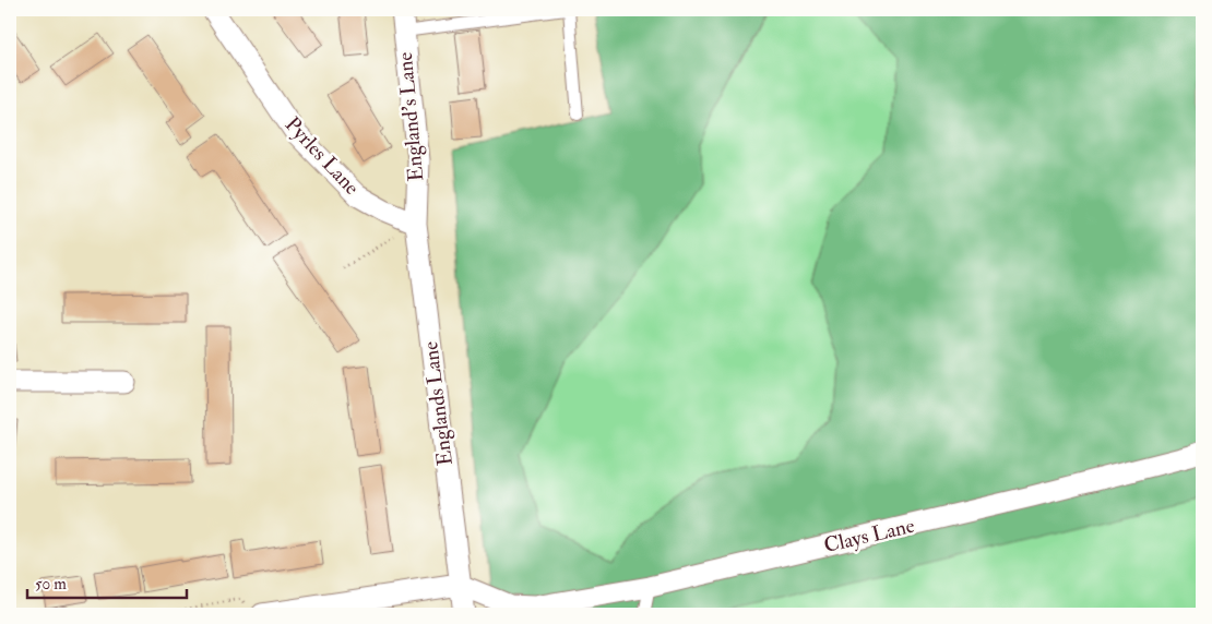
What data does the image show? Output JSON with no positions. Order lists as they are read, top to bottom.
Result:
{
  "streets": {
    "street": [
      "England's Lane",
      "Pyrles Lane",
      "Englands Lane",
      "Clays Lane"
    ]
  },
  "crossings": [
    ["England's Lane", "Pyrles Lane"],
    ["England's Lane", "Englands Lane"],
    ["Pyrles Lane", "Englands Lane"],
    ["Englands Lane", "Clays Lane"]
  ],
  "scale_bar": "50 m"
}
